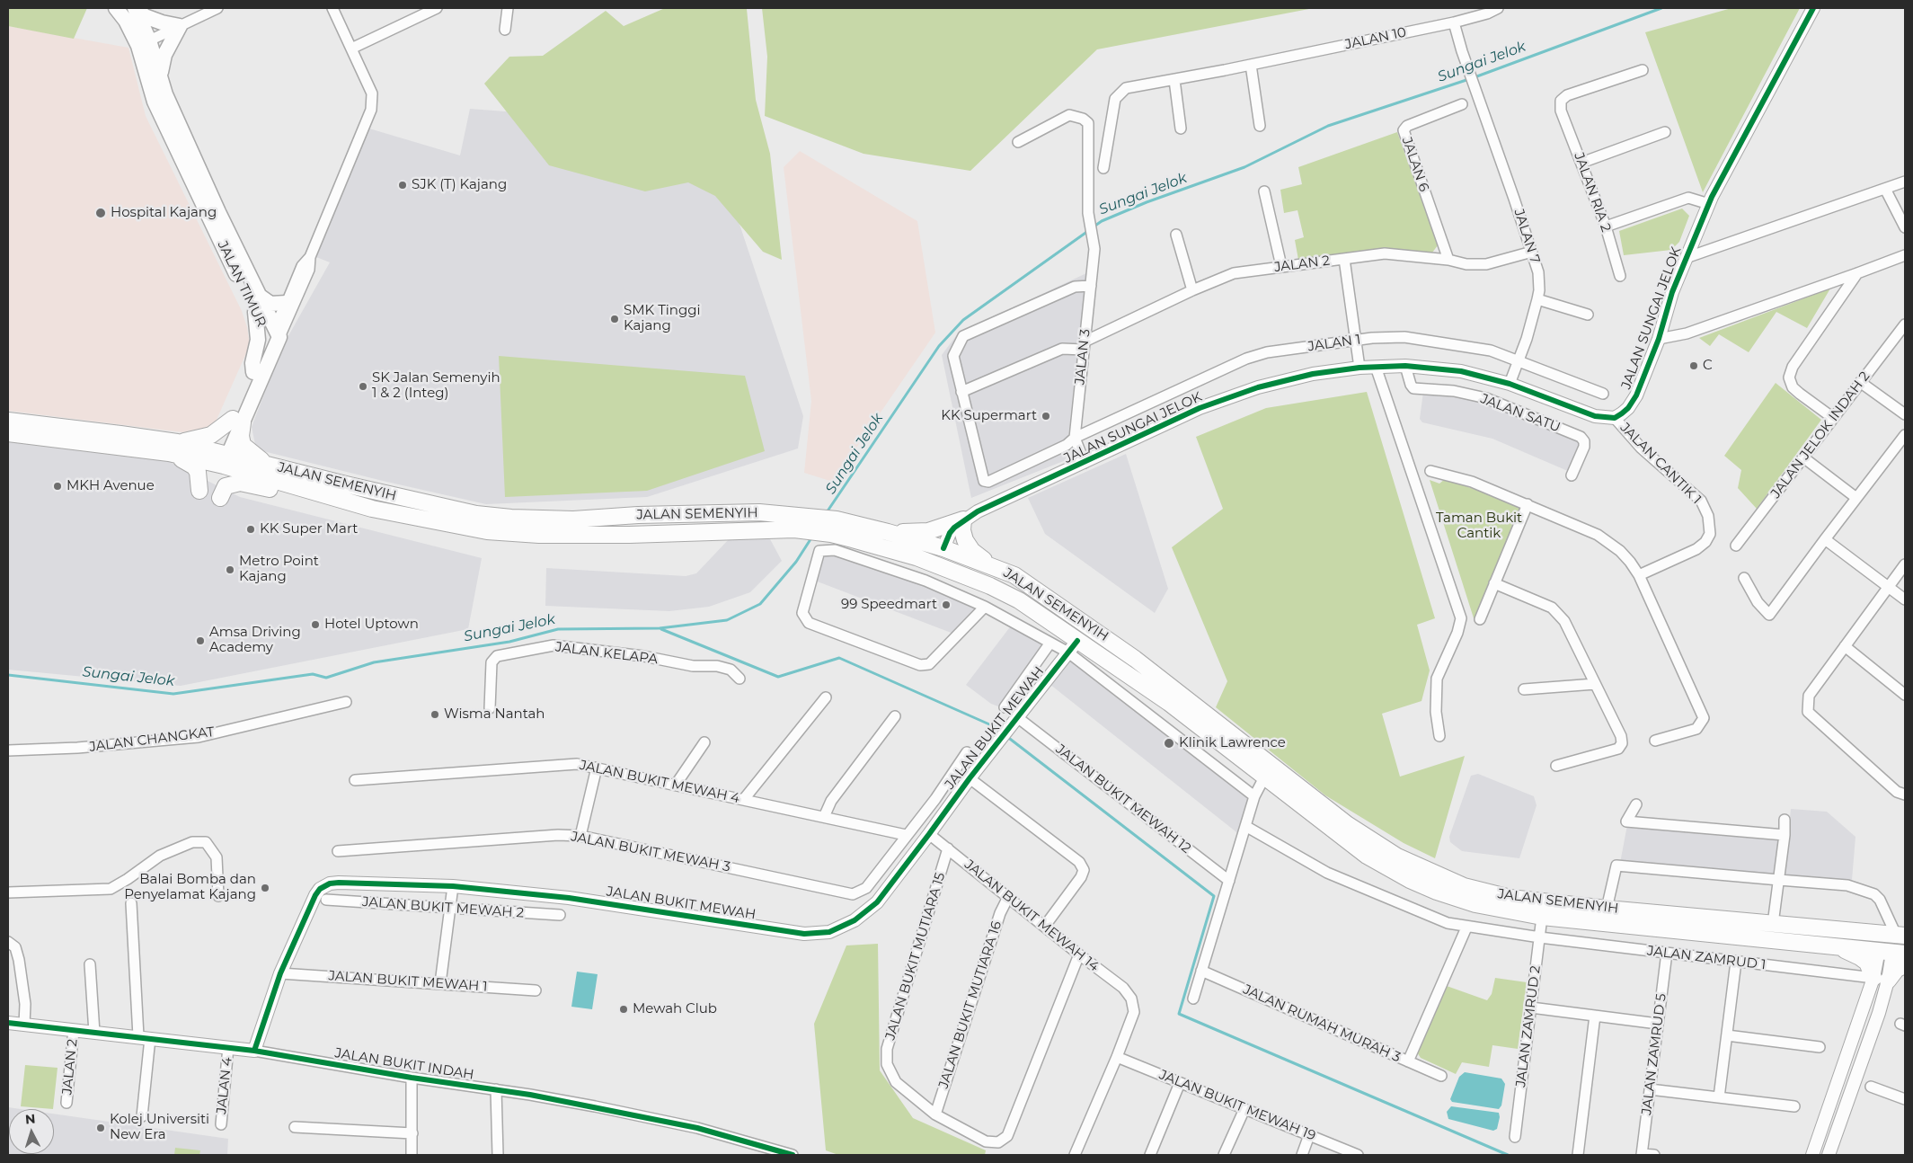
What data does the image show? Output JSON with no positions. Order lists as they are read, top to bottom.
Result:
{
  "streets": {
    "main road": ["JALAN TIMUR", "JALAN SEMENYIH"],
    "street": [
      "JALAN 10",
      "JALAN 6",
      "JALAN RIA 2",
      "JALAN 7",
      "JALAN 2",
      "JALAN SUNGAI JELOK",
      "JALAN 1",
      "JALAN 3",
      "JALAN SATU",
      "JALAN JELOK INDAH 2",
      "JALAN CANTIK 1",
      "JALAN KELAPA",
      "JALAN BUKIT MEWAH",
      "JALAN CHANGKAT",
      "JALAN BUKIT MEWAH 4",
      "JALAN BUKIT MEWAH 12",
      "JALAN BUKIT MEWAH 3",
      "JALAN BUKIT MEWAH 2",
      "JALAN BUKIT MEWAH 14",
      "JALAN BUKIT MUTIARA 15",
      "JALAN ZAMRUD 1",
      "JALAN BUKIT MEWAH 1",
      "JALAN BUKIT MUTIARA 16",
      "JALAN RUMAH MURAH 3",
      "JALAN ZAMRUD 2",
      "JALAN ZAMRUD 5",
      "JALAN BUKIT INDAH",
      "JALAN 4",
      "JALAN BUKIT MEWAH 19"
    ]
  },
  "crossings": [
    ["JALAN 10", "JALAN 7"],
    ["JALAN 6", "JALAN 2"],
    ["JALAN 7", "JALAN 2"],
    ["JALAN 7", "JALAN SUNGAI JELOK"],
    ["JALAN 7", "JALAN 1"],
    ["JALAN 2", "JALAN 3"],
    ["JALAN 2", "JALAN BUKIT INDAH"],
    ["JALAN TIMUR", "JALAN SEMENYIH"],
    ["JALAN SUNGAI JELOK", "JALAN 3"],
    ["JALAN SUNGAI JELOK", "JALAN SATU"],
    ["JALAN SUNGAI JELOK", "JALAN CANTIK 1"],
    ["JALAN SUNGAI JELOK", "JALAN SEMENYIH"],
    ["JALAN 1", "JALAN 3"],
    ["JALAN SEMENYIH", "JALAN BUKIT MEWAH"],
    ["JALAN SEMENYIH", "JALAN ZAMRUD 2"],
    ["JALAN BUKIT MEWAH", "JALAN BUKIT MEWAH 12"],
    ["JALAN BUKIT MEWAH", "JALAN BUKIT MEWAH 14"],
    ["JALAN BUKIT MEWAH", "JALAN BUKIT MEWAH 1"],
    ["JALAN BUKIT MEWAH", "JALAN BUKIT INDAH"],
    ["JALAN BUKIT MEWAH 4", "JALAN BUKIT MEWAH 3"],
    ["JALAN BUKIT MEWAH 14", "JALAN BUKIT MUTIARA 15"],
    ["JALAN BUKIT MEWAH 14", "JALAN BUKIT MUTIARA 16"],
    ["JALAN BUKIT MEWAH 14", "JALAN BUKIT MEWAH 19"],
    ["JALAN BUKIT MUTIARA 15", "JALAN BUKIT MUTIARA 16"],
    ["JALAN ZAMRUD 1", "JALAN ZAMRUD 2"],
    ["JALAN ZAMRUD 1", "JALAN ZAMRUD 5"],
    ["JALAN BUKIT INDAH", "JALAN 4"]
  ],
  "water": ["Sungai Jelok"],
  "parks": ["Taman Bukit Cantik"],
  "places": [
    "SJK (T) Kajang",
    "Hospital Kajang",
    "SMK Tinggi Kajang",
    "C",
    "SK Jalan Semenyih 1 & 2 (Integ)",
    "KK Supermart",
    "MKH Avenue",
    "KK Super Mart",
    "Metro Point Kajang",
    "99 Speedmart",
    "Hotel Uptown",
    "Amsa Driving Academy",
    "Wisma Nantah",
    "Klinik Lawrence",
    "Balai Bomba dan Penyelamat Kajang",
    "Mewah Club",
    "Kolej Universiti New Era"
  ],
  "north": "top"
}
